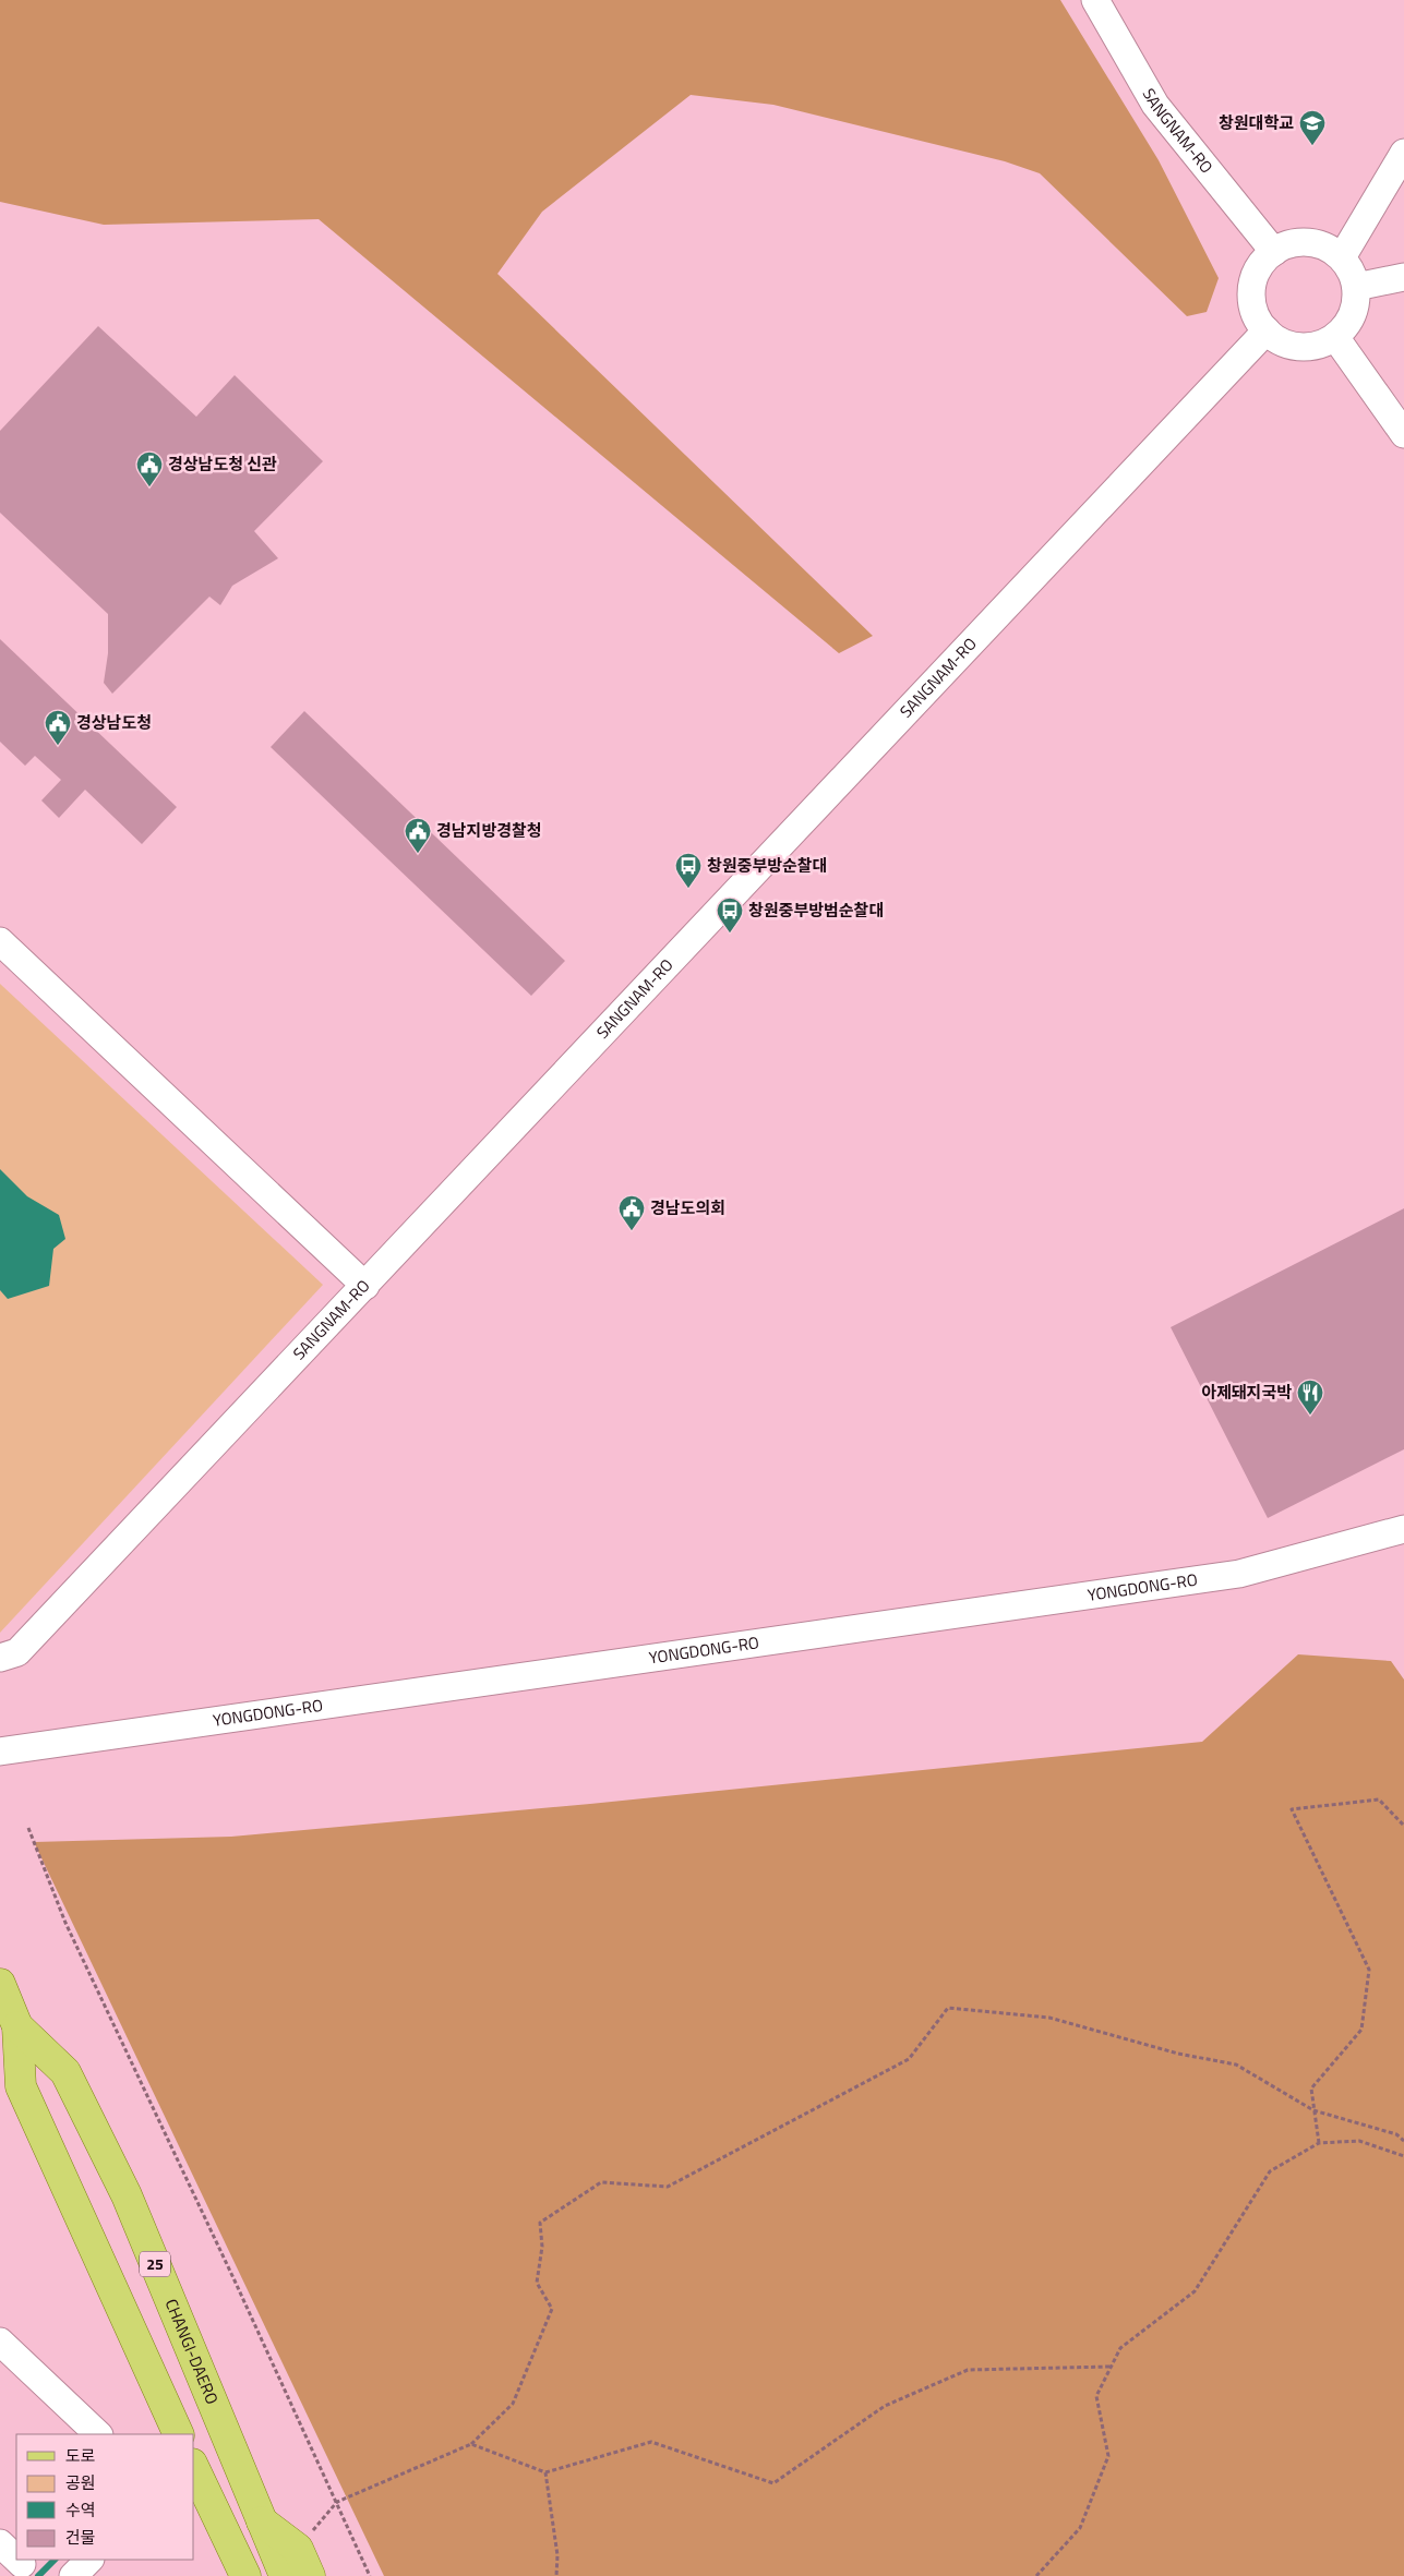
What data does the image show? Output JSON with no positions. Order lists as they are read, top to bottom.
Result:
{
  "streets": {
    "main road": ["25", "CHANGI-DAERO"],
    "street": ["SANGNAM-RO", "YONGDONG-RO"]
  },
  "places": {
    "school or university": ["창원대학교"],
    "public building": [
      "경상남도청 신관",
      "경상남도청",
      "경남지방경찰청",
      "경남도의회"
    ],
    "bus stop": ["창원중부방순찰대", "창원중부방범순찰대"],
    "restaurant": ["아제돼지국박"]
  },
  "legend": [
    "도로",
    "공원",
    "수역",
    "건물"
  ]
}
